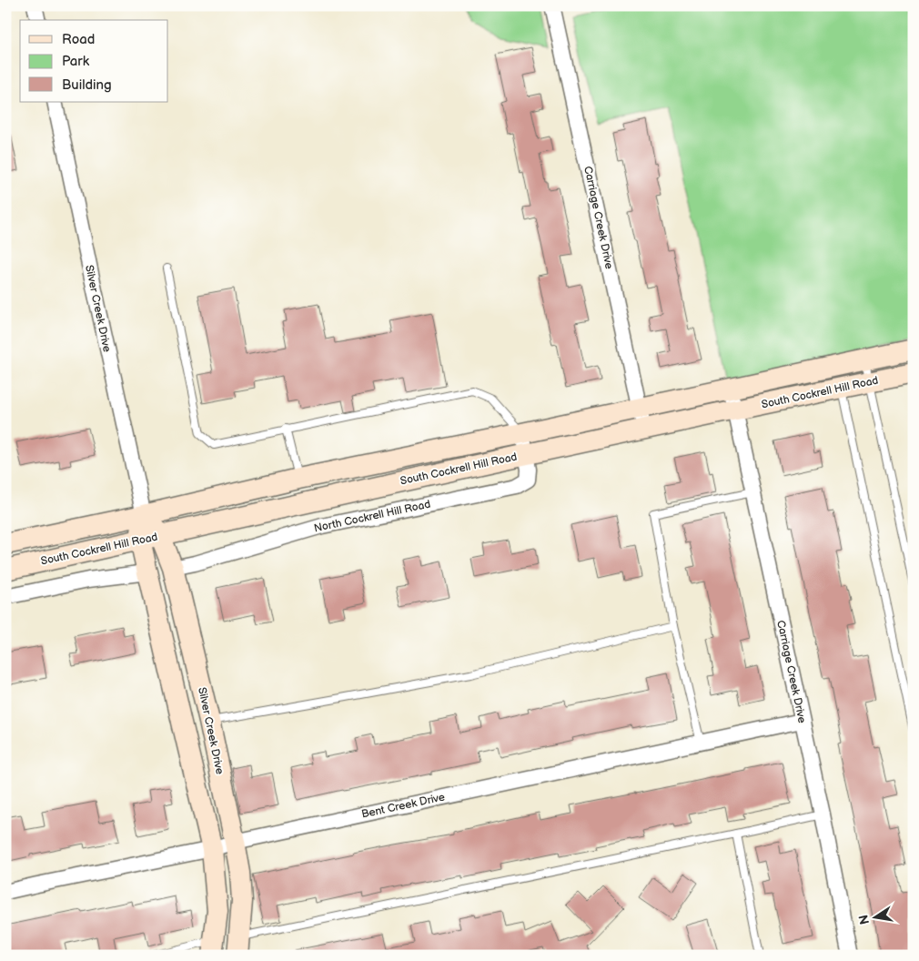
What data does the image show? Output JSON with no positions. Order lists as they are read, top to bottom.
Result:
{
  "streets": {
    "main road": ["Silver Creek Drive", "South Cockrell Hill Road"],
    "street": ["Carriage Creek Drive", "North Cockrell Hill Road", "Bent Creek Drive"]
  },
  "crossings": [
    ["Carriage Creek Drive", "South Cockrell Hill Road"],
    ["Carriage Creek Drive", "Bent Creek Drive"],
    ["Silver Creek Drive", "South Cockrell Hill Road"],
    ["Silver Creek Drive", "North Cockrell Hill Road"],
    ["Silver Creek Drive", "Bent Creek Drive"],
    ["South Cockrell Hill Road", "North Cockrell Hill Road"]
  ],
  "legend": ["Road", "Park", "Building"],
  "north": "left"
}
